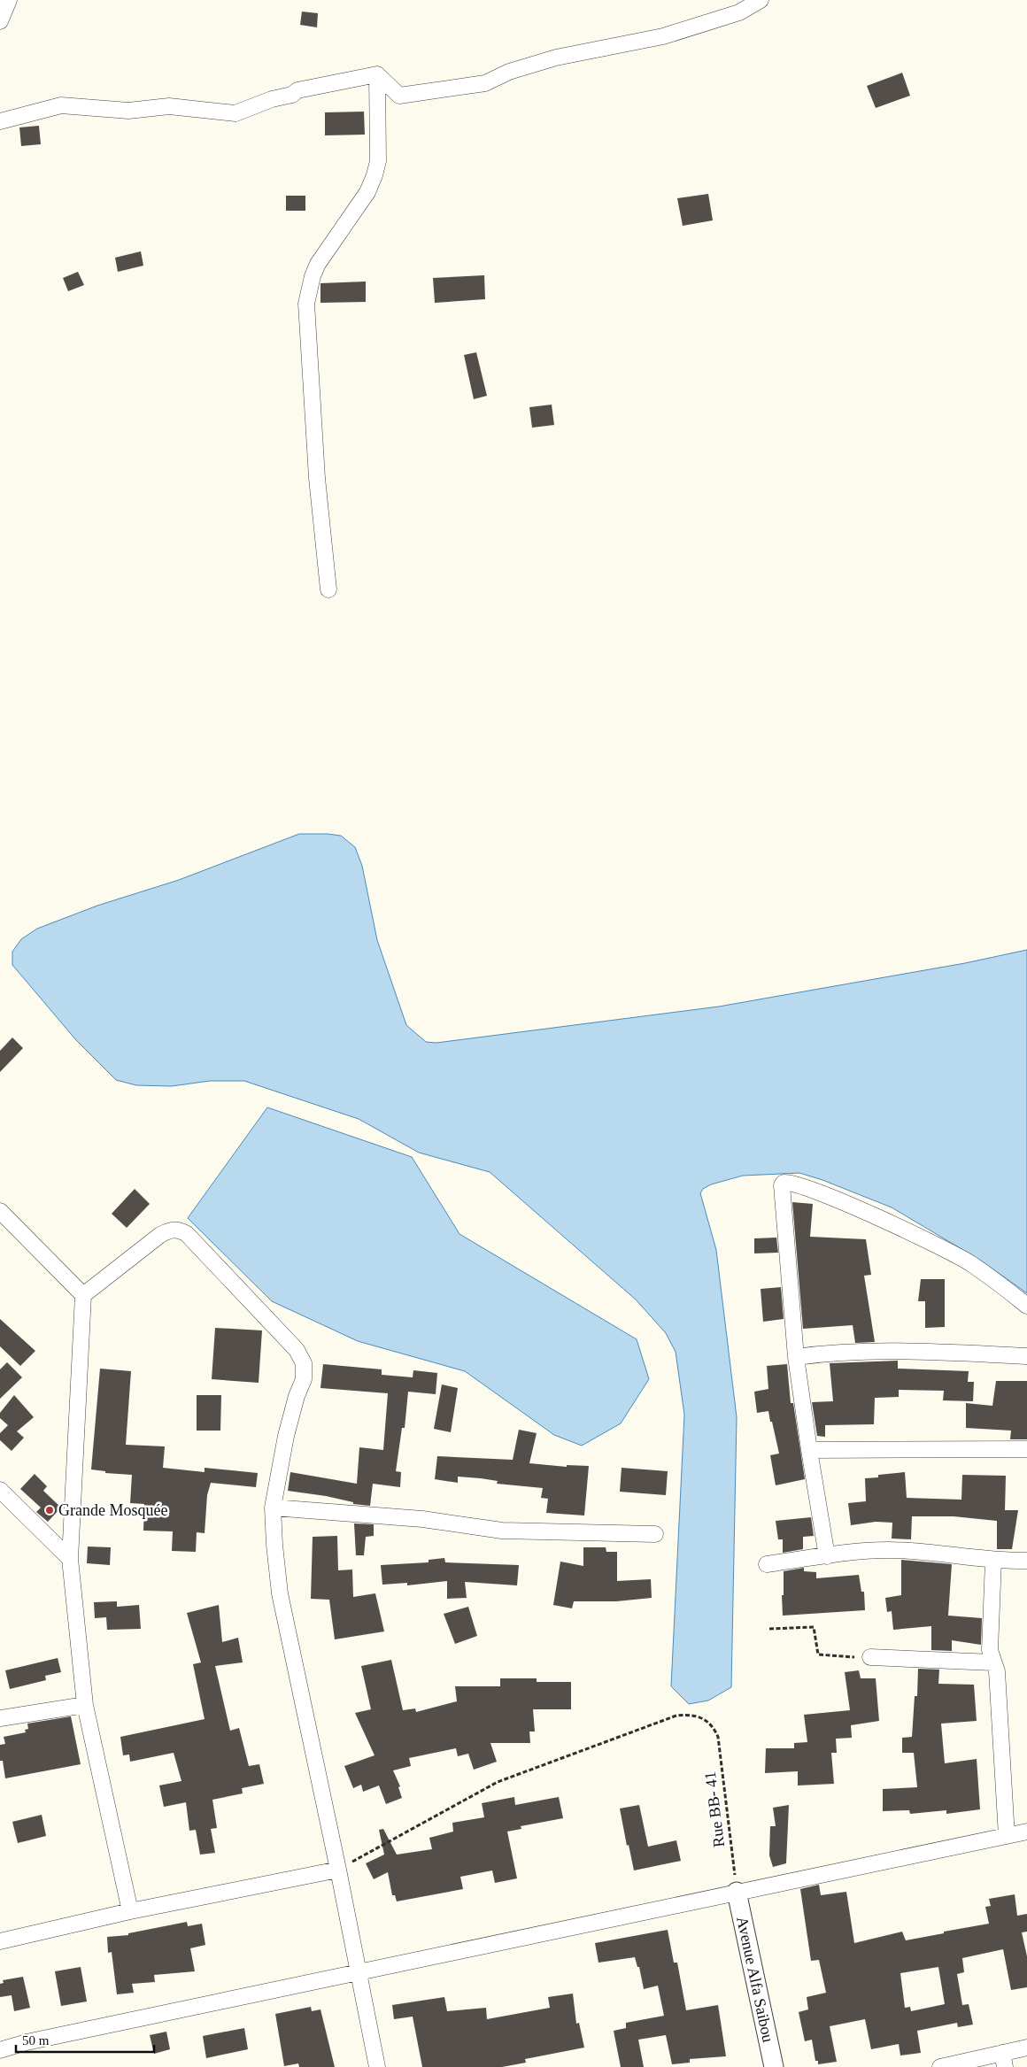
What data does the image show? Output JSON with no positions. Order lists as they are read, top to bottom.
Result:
{
  "streets": {
    "street": ["Avenue Alfa Saibou"],
    "path": ["Rue BB- 41"]
  },
  "crossings": [
    ["Rue BB- 41", "Avenue Alfa Saibou"]
  ],
  "places": ["Grande Mosquée"],
  "scale_bar": "50 m"
}
